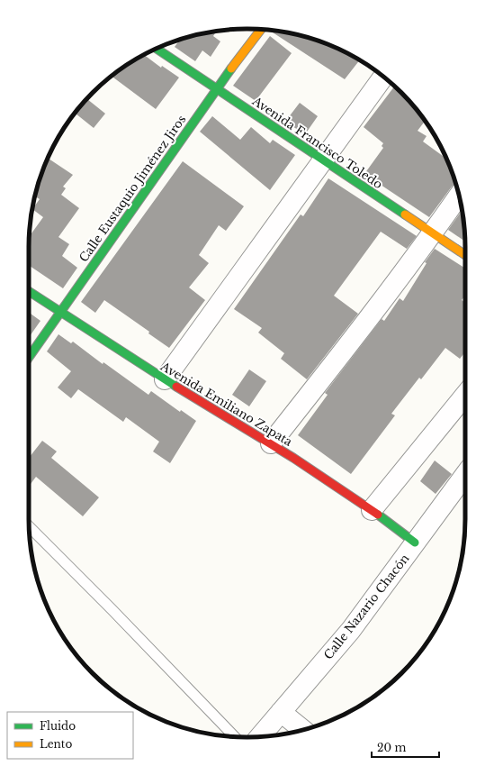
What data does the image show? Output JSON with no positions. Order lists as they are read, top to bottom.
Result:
{
  "streets": {
    "street": [
      "Avenida Francisco Toledo",
      "Calle Eustaquio Jiménez Jiros",
      "Avenida Emiliano Zapata",
      "Calle Nazario Chacón"
    ]
  },
  "crossings": [
    ["Avenida Francisco Toledo", "Calle Eustaquio Jiménez Jiros"],
    ["Calle Eustaquio Jiménez Jiros", "Avenida Emiliano Zapata"],
    ["Avenida Emiliano Zapata", "Calle Nazario Chacón"]
  ],
  "legend": ["Fluido", "Lento"],
  "scale_bar": "20 m"
}
